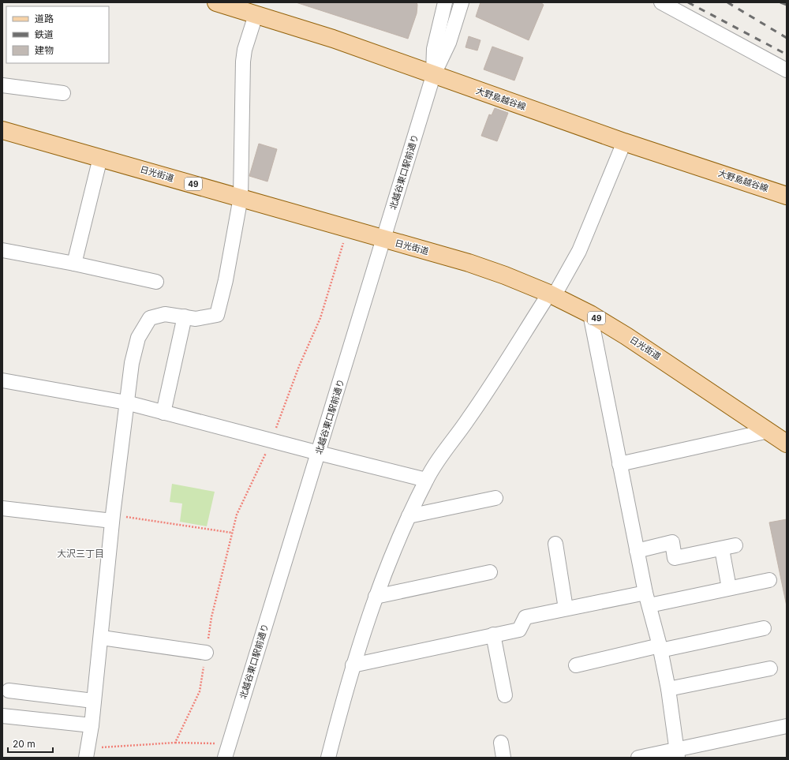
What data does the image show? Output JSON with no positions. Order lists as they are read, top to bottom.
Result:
{
  "streets": {
    "main road": ["大野島越谷線", "日光街道", "49"],
    "street": ["北越谷東口駅前通り"]
  },
  "crossings": [
    ["大野島越谷線", "北越谷東口駅前通り"],
    ["北越谷東口駅前通り", "日光街道"]
  ],
  "districts": ["大沢三丁目"],
  "legend": ["道路", "鉄道", "建物"],
  "scale_bar": "20 m"
}
